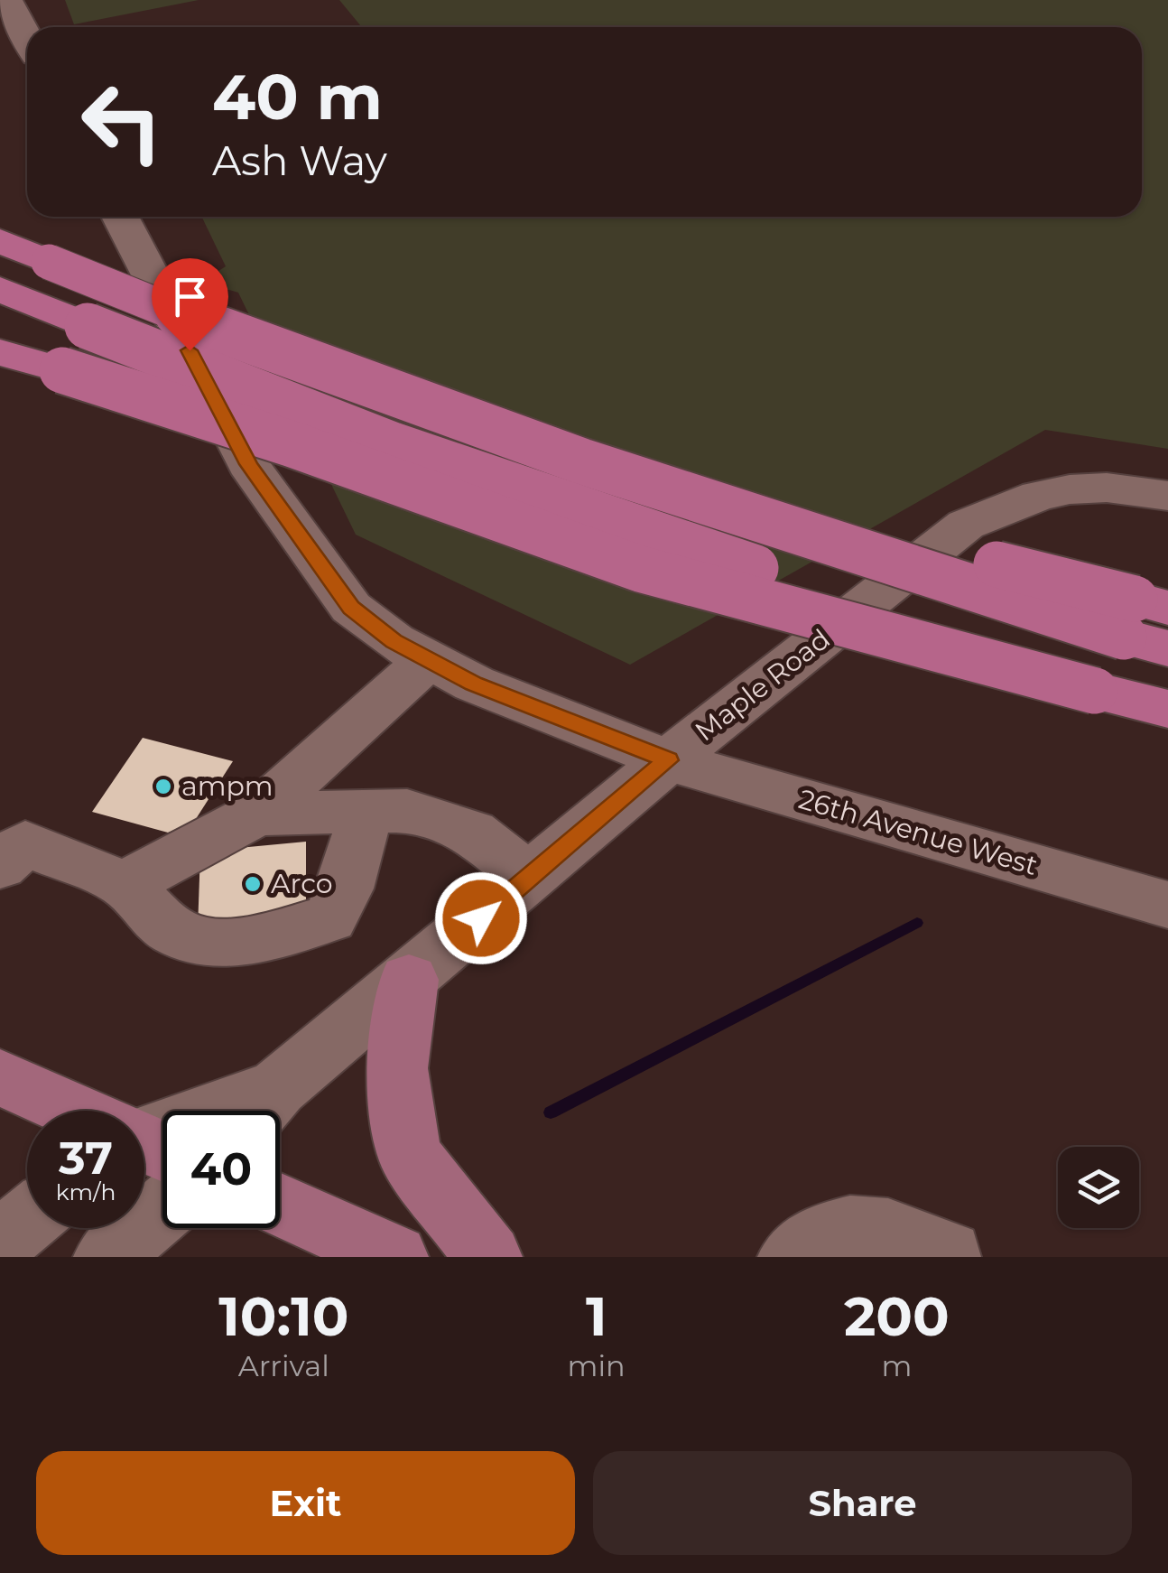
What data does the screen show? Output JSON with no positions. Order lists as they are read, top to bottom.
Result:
{
  "streets": {
    "street": ["Maple Road", "26th Avenue West"]
  },
  "crossings": [
    ["Maple Road", "26th Avenue West"]
  ],
  "places": ["ampm", "Arco"],
  "page": {
    "turn": ["40 m", "Ash Way"],
    "speed": "37 km/h",
    "limit": "40",
    "eta": [
      "10:10",
      "Arrival",
      "1",
      "min",
      "200",
      "m"
    ],
    "buttons": ["Exit", "Share"]
  }
}
